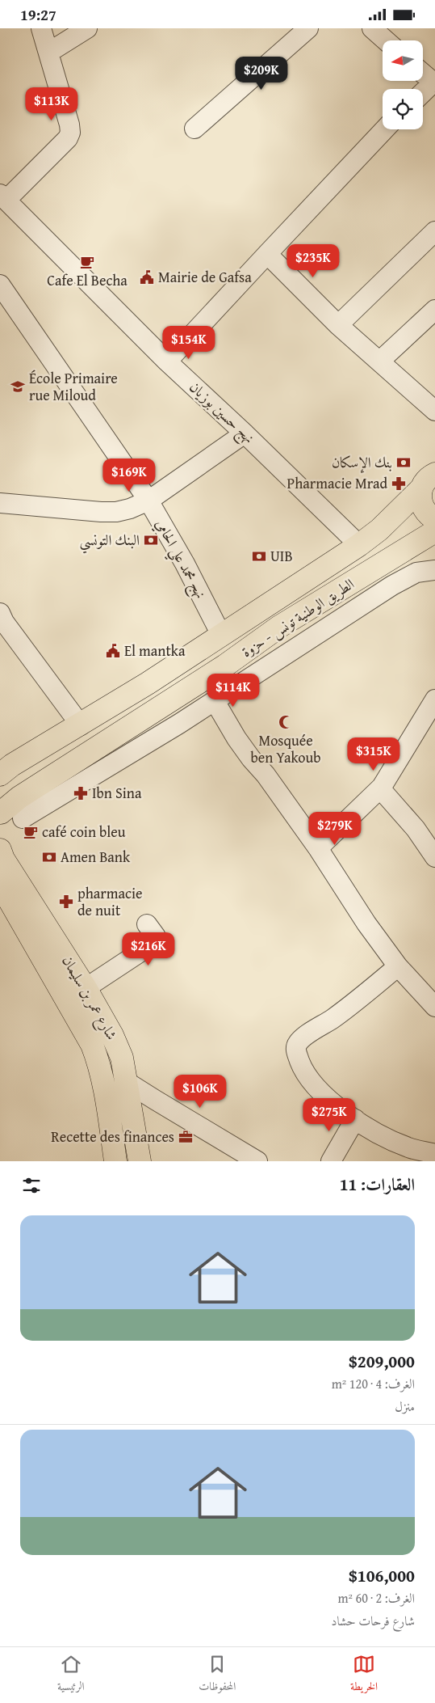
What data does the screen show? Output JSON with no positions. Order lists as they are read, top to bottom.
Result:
{
  "streets": {
    "main road": ["الطريق الوطنية تونس - حزوة", "شارع عمر بن سليمان"],
    "street": ["نهج حسين بوزيان", "نهج محمد علي الحامي"]
  },
  "crossings": [
    ["نهج حسين بوزيان", "الطريق الوطنية تونس - حزوة"],
    ["نهج محمد علي الحامي", "الطريق الوطنية تونس - حزوة"]
  ],
  "places": {
    "cafe": ["Cafe El Becha", "café coin bleu"],
    "public building": ["Mairie de Gafsa", "El mantka"],
    "school or university": ["École Primaire rue Miloud"],
    "bank": [
      "بنك الإسكان",
      "البنك التونسي",
      "UIB",
      "Amen Bank"
    ],
    "pharmacy": ["Pharmacie Mrad", "Ibn Sina", "pharmacie de nuit"],
    "mosque": ["Mosquée ben Yakoub"],
    "office": ["Recette des finances"]
  },
  "north": "left",
  "page": {
    "status": "19:27",
    "price": [
      "$209K",
      "$113K",
      "$235K",
      "$154K",
      "$169K",
      "$114K",
      "$315K",
      "$279K",
      "$216K",
      "$106K",
      "$275K"
    ],
    "heading": "العقارات: 11",
    "list": [
      {
        "name": "$209,000",
        "note": "الغرف: 4 · 120 m² · منزل"
      },
      {
        "name": "$106,000",
        "note": "الغرف: 2 · 60 m² · شارع فرحات حشاد"
      }
    ],
    "tabs": ["الخريطة", "المحفوظات", "الرئيسية"]
  }
}
